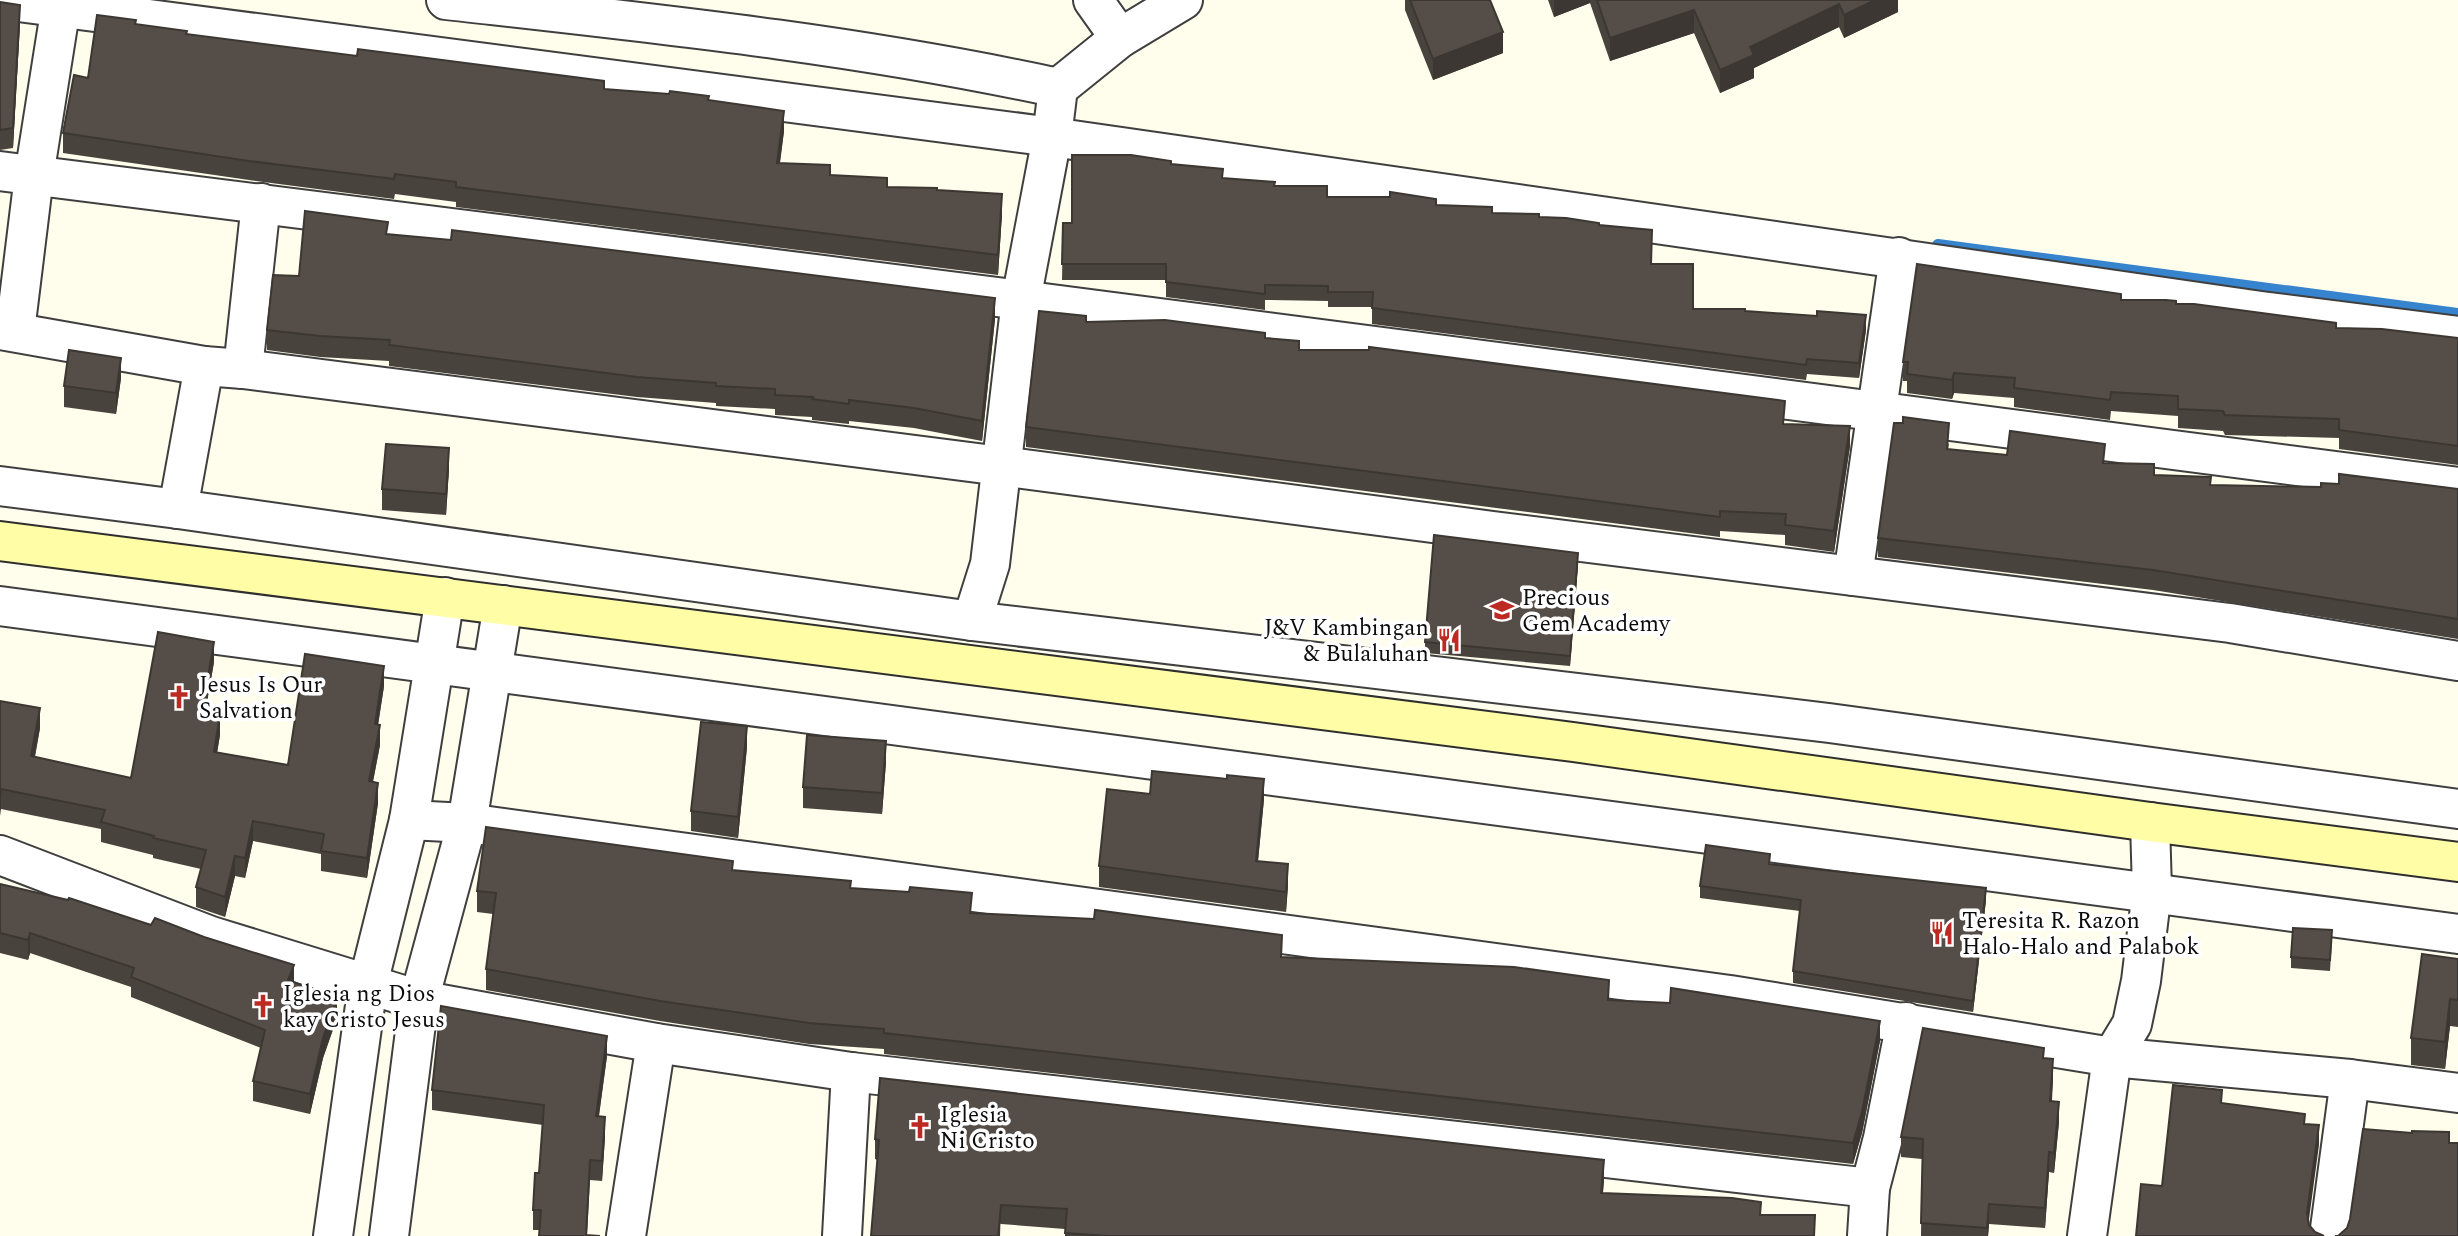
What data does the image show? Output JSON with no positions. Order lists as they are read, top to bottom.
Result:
{
  "places": {
    "school or university": ["Precious Gem Academy"],
    "restaurant": ["J&V Kambingan & Bulaluhan", "Teresita R. Razon Halo-Halo and Palabok"],
    "church": ["Jesus Is Our Salvation", "Iglesia ng Dios kay Cristo Jesus", "Iglesia Ni Cristo"]
  }
}
